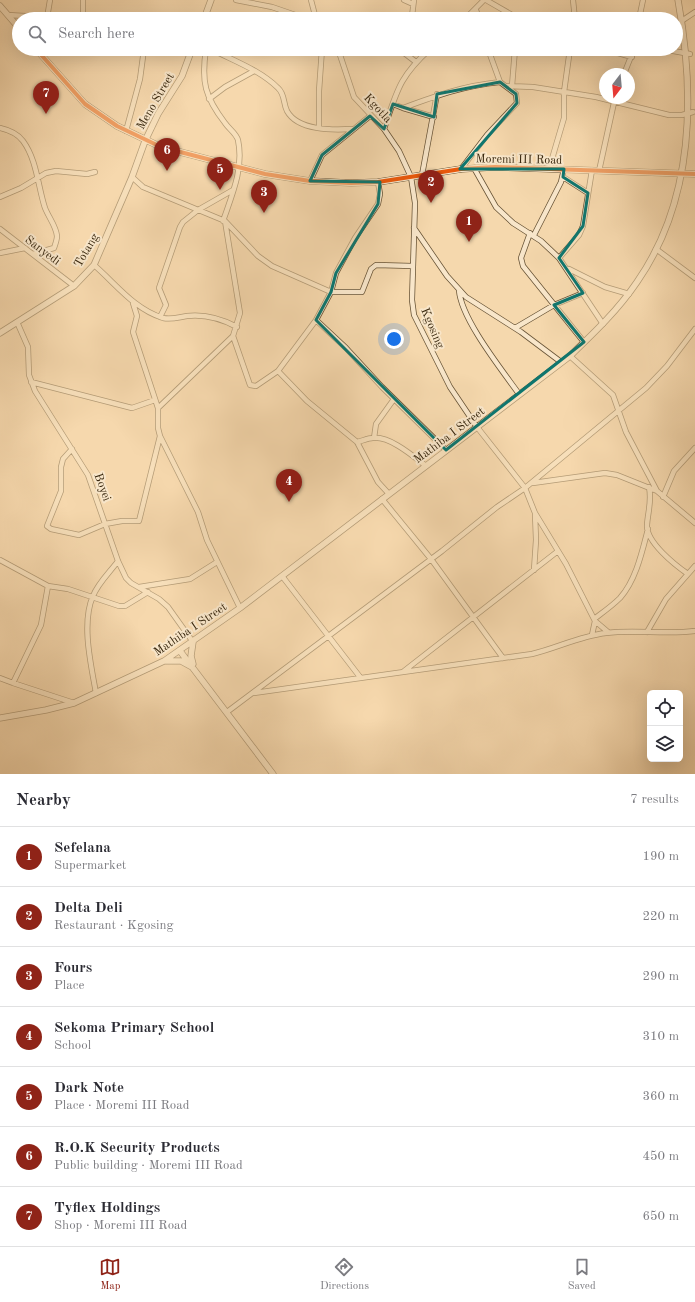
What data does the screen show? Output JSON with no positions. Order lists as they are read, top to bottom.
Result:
{
  "streets": {
    "street": [
      "Meno Street",
      "Kgotla",
      "Moremi III Road",
      "Sanyedi",
      "Totang",
      "Kgosing",
      "Mathiba I Street",
      "Boyei"
    ]
  },
  "crossings": [
    ["Meno Street", "Moremi III Road"],
    ["Meno Street", "Totang"],
    ["Kgotla", "Moremi III Road"],
    ["Kgotla", "Kgosing"],
    ["Moremi III Road", "Totang"],
    ["Moremi III Road", "Kgosing"],
    ["Moremi III Road", "Mathiba I Street"],
    ["Sanyedi", "Totang"],
    ["Totang", "Boyei"],
    ["Kgosing", "Mathiba I Street"],
    ["Mathiba I Street", "Boyei"]
  ],
  "north": "bottom",
  "page": {
    "search": "Search here",
    "pins": [
      "7",
      "6",
      "5",
      "2",
      "3",
      "1",
      "4"
    ],
    "heading": ["Nearby", "7 results"],
    "list": [
      {
        "mark": "1",
        "name": "Sefelana",
        "note": "Supermarket",
        "value": "190 m"
      },
      {
        "mark": "2",
        "name": "Delta Deli",
        "note": "Restaurant · Kgosing",
        "value": "220 m"
      },
      {
        "mark": "3",
        "name": "Fours",
        "note": "Place",
        "value": "290 m"
      },
      {
        "mark": "4",
        "name": "Sekoma Primary School",
        "note": "School",
        "value": "310 m"
      },
      {
        "mark": "5",
        "name": "Dark Note",
        "note": "Place · Moremi III Road",
        "value": "360 m"
      },
      {
        "mark": "6",
        "name": "R.O.K Security Products",
        "note": "Public building · Moremi III Road",
        "value": "450 m"
      },
      {
        "mark": "7",
        "name": "Tyflex Holdings",
        "note": "Shop · Moremi III Road",
        "value": "650 m"
      }
    ],
    "nav": ["Map", "Directions", "Saved"]
  }
}
